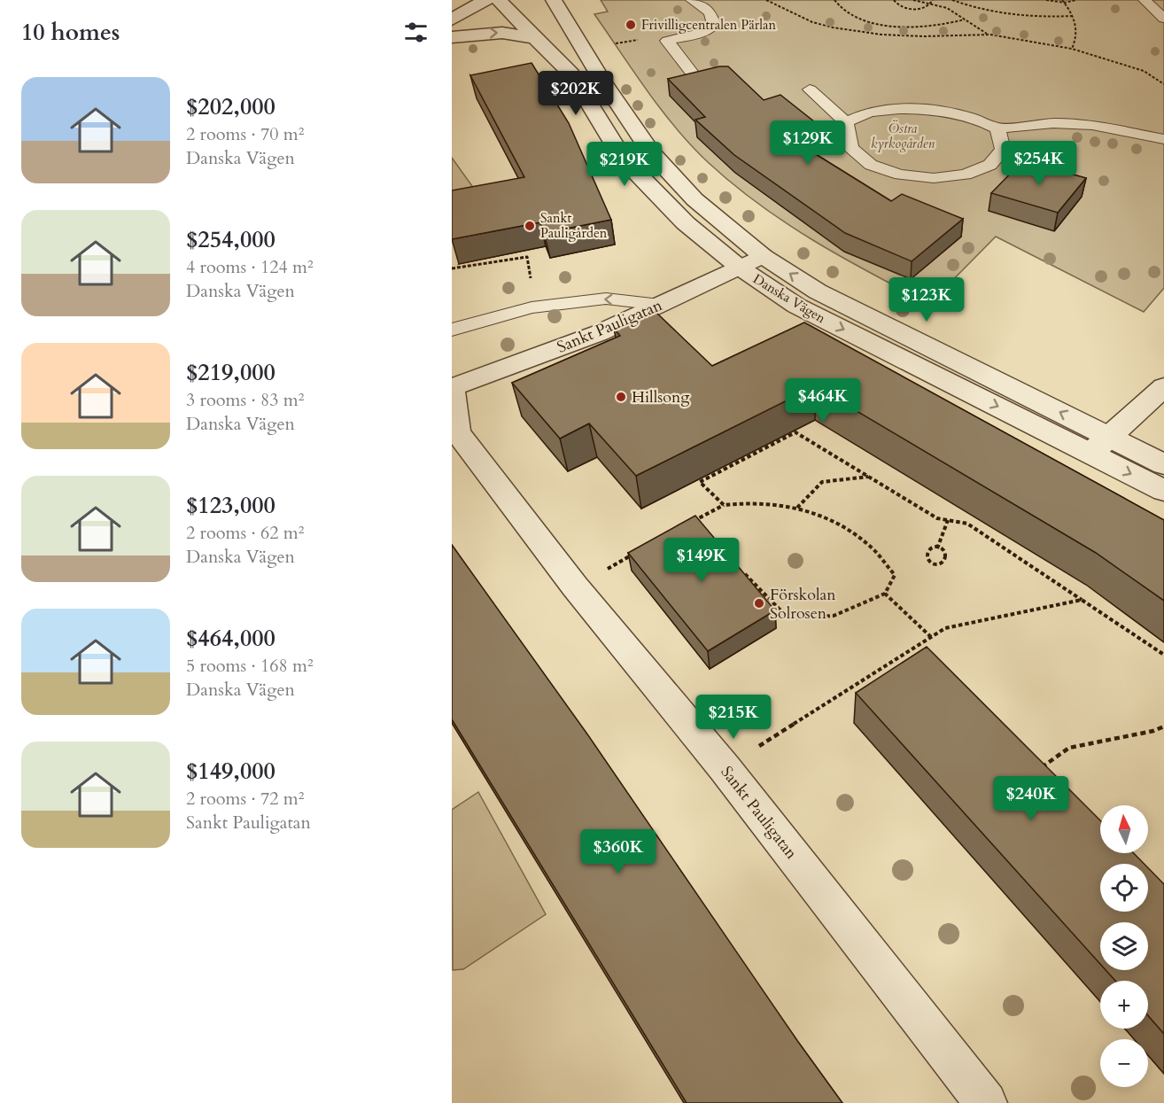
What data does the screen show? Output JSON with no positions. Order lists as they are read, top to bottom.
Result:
{
  "streets": {
    "street": ["Danska Vägen", "Sankt Pauligatan"]
  },
  "crossings": [
    ["Danska Vägen", "Sankt Pauligatan"]
  ],
  "parks": ["Östra kyrkogården"],
  "places": [
    "Frivilligcentralen Pärlan",
    "Sankt Pauligården",
    "Hillsong",
    "Förskolan Solrosen"
  ],
  "north": "top",
  "page": {
    "heading": "10 homes",
    "list": [
      {
        "name": "$202,000",
        "note": "2 rooms · 70 m² · Danska Vägen"
      },
      {
        "name": "$254,000",
        "note": "4 rooms · 124 m² · Danska Vägen"
      },
      {
        "name": "$219,000",
        "note": "3 rooms · 83 m² · Danska Vägen"
      },
      {
        "name": "$123,000",
        "note": "2 rooms · 62 m² · Danska Vägen"
      },
      {
        "name": "$464,000",
        "note": "5 rooms · 168 m² · Danska Vägen"
      },
      {
        "name": "$149,000",
        "note": "2 rooms · 72 m² · Sankt Pauligatan"
      }
    ],
    "price": [
      "$202K",
      "$129K",
      "$254K",
      "$219K",
      "$123K",
      "$464K",
      "$149K",
      "$215K",
      "$240K",
      "$360K"
    ],
    "map_buttons": ["+", "−"]
  }
}
